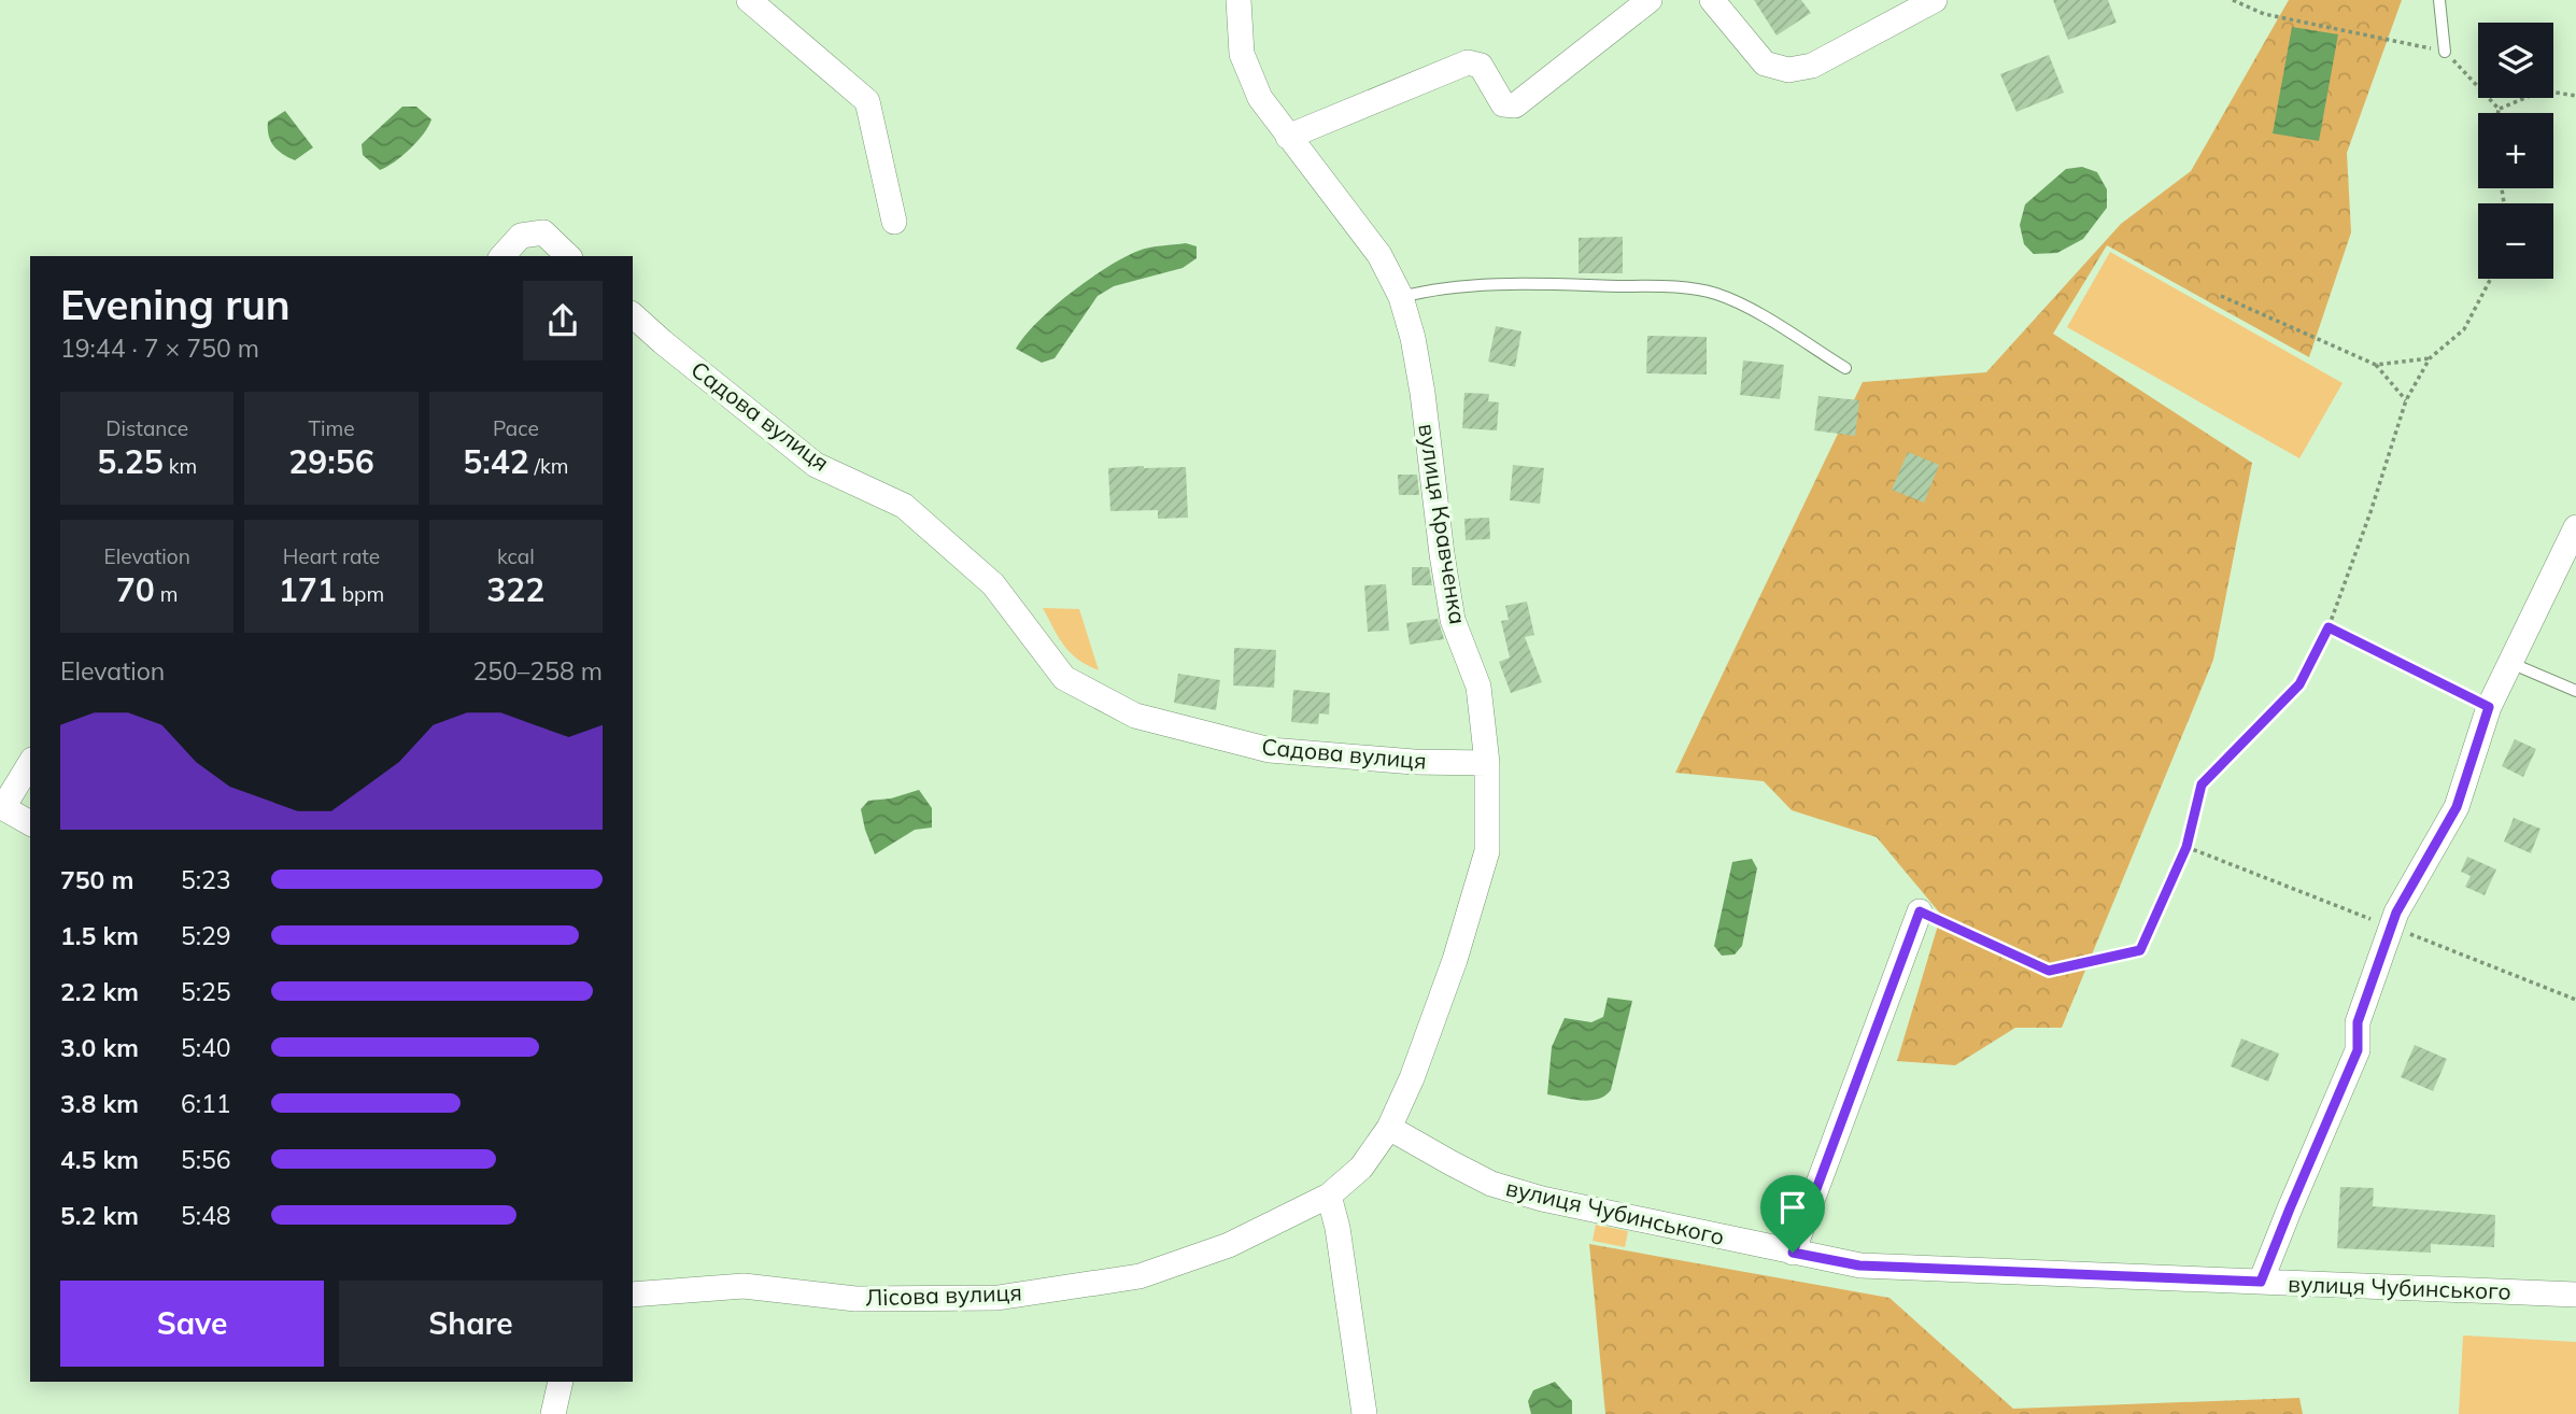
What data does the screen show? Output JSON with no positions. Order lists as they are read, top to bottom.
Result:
{
  "streets": {
    "street": [
      "Садова вулиця",
      "вулиця Кравченка",
      "вулиця Чубинського",
      "Лісова вулиця"
    ]
  },
  "crossings": [
    ["Садова вулиця", "вулиця Кравченка"],
    ["вулиця Кравченка", "вулиця Чубинського"],
    ["вулиця Кравченка", "Лісова вулиця"]
  ],
  "page": {
    "map_buttons": ["+", "−"],
    "heading": ["Evening run", "19:44 · 7 × 750 m"],
    "stats": [
      ["Distance", "5.25 km"],
      ["Time", "29:56"],
      ["Pace", "5:42 /km"],
      ["Elevation", "70 m"],
      ["Heart rate", "171 bpm"],
      ["kcal", "322"]
    ],
    "chart": ["Elevation", "250–258 m"],
    "list": [
      {
        "name": "750 m",
        "note": "5:23"
      },
      {
        "name": "1.5 km",
        "note": "5:29"
      },
      {
        "name": "2.2 km",
        "note": "5:25"
      },
      {
        "name": "3.0 km",
        "note": "5:40"
      },
      {
        "name": "3.8 km",
        "note": "6:11"
      },
      {
        "name": "4.5 km",
        "note": "5:56"
      },
      {
        "name": "5.2 km",
        "note": "5:48"
      }
    ],
    "buttons": ["Save", "Share"]
  }
}
